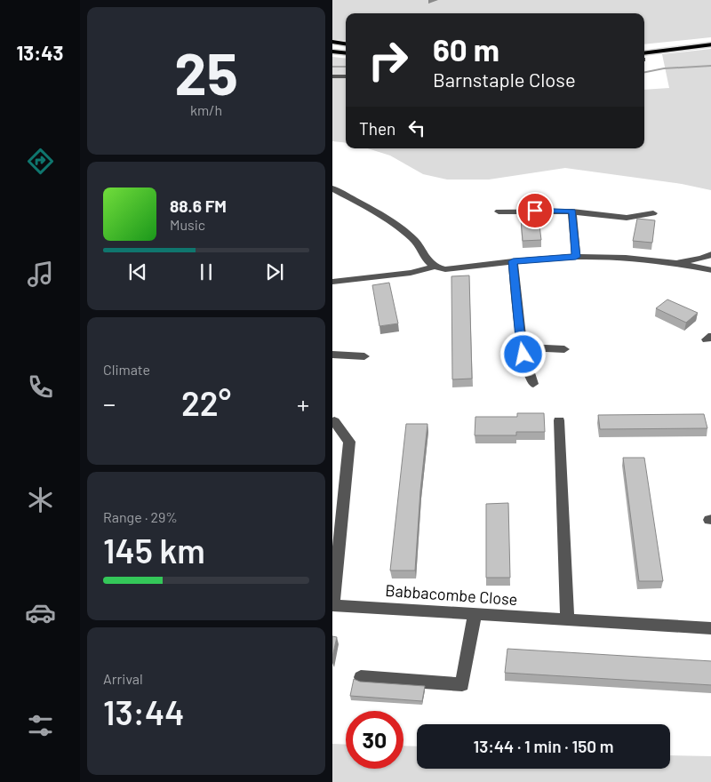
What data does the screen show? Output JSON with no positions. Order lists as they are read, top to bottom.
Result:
{
  "streets": {
    "street": ["Babbacombe Close"]
  },
  "page": {
    "tabs": "13:43",
    "tile": [
      ["25", "km/h"],
      "Climate",
      ["Range · 29%", "145 km"],
      ["Arrival", "13:44"]
    ],
    "turn": ["60 m", "Barnstaple Close"],
    "then": "Then",
    "song": ["88.6 FM", "Music"],
    "heat": ["−", "22°", "+"],
    "limit": "30",
    "trip": "13:44 · 1 min · 150 m"
  }
}
